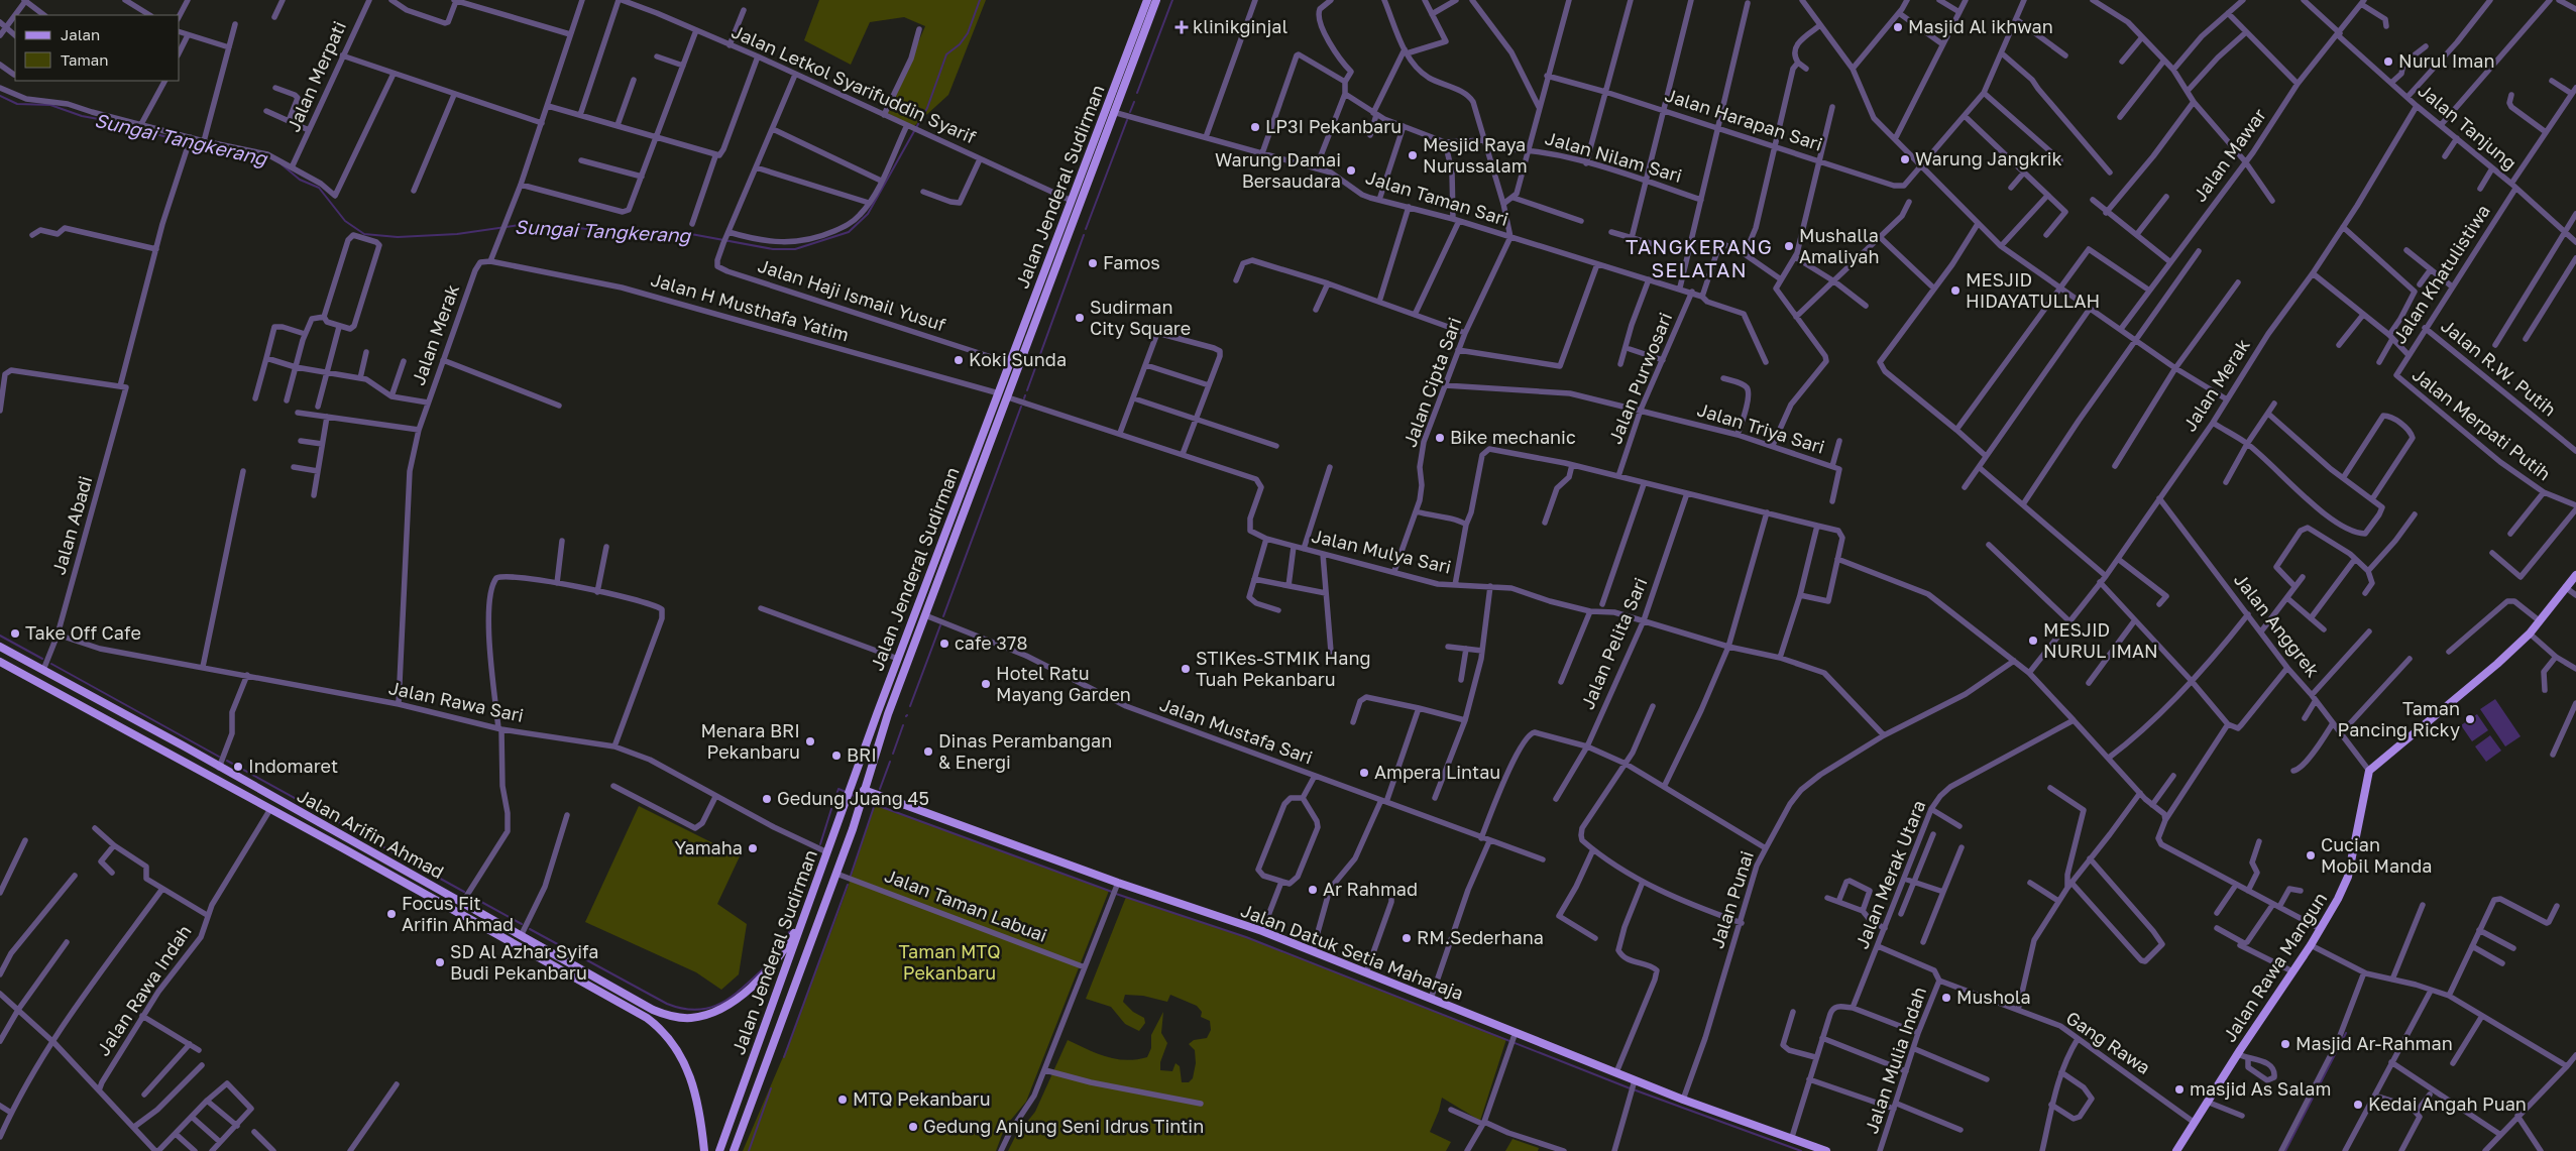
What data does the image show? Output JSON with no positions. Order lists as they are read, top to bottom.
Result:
{
  "streets": {
    "main road": [
      "Jalan Jenderal Sudirman",
      "Jalan Arifin Ahmad",
      "Jalan Datuk Setia Maharaja",
      "Jalan Rawa Mangun"
    ],
    "street": [
      "Jalan Merpati",
      "Jalan Letkol Syarifuddin Syarif",
      "Jalan Harapan Sari",
      "Jalan Tanjung",
      "Jalan Mawar",
      "Jalan Nilam Sari",
      "Jalan Taman Sari",
      "Jalan Khatulistiwa",
      "Jalan Haji Ismail Yusuf",
      "Jalan H Musthafa Yatim",
      "Jalan Merak",
      "Jalan R.W. Putih",
      "Jalan Purwosari",
      "Jalan Cipta Sari",
      "Jalan Merpati Putih",
      "Jalan Triya Sari",
      "Jalan Abadi",
      "Jalan Mulya Sari",
      "Jalan Anggrek",
      "Jalan Pelita Sari",
      "Jalan Rawa Sari",
      "Jalan Mustafa Sari",
      "Jalan Merak Utara",
      "Jalan Punai",
      "Jalan Taman Labuai",
      "Jalan Rawa Indah",
      "Gang Rawa",
      "Jalan Mulia Indah"
    ]
  },
  "crossings": [
    ["Jalan Letkol Syarifuddin Syarif", "Jalan Jenderal Sudirman"],
    ["Jalan Tanjung", "Jalan Mawar"],
    ["Jalan Tanjung", "Jalan Khatulistiwa"],
    ["Jalan Tanjung", "Jalan Merak"],
    ["Jalan Jenderal Sudirman", "Jalan Taman Sari"],
    ["Jalan Jenderal Sudirman", "Jalan Haji Ismail Yusuf"],
    ["Jalan Jenderal Sudirman", "Jalan H Musthafa Yatim"],
    ["Jalan Jenderal Sudirman", "Jalan Mulya Sari"],
    ["Jalan Jenderal Sudirman", "Jalan Rawa Sari"],
    ["Jalan Jenderal Sudirman", "Jalan Mustafa Sari"],
    ["Jalan Jenderal Sudirman", "Jalan Arifin Ahmad"],
    ["Jalan Jenderal Sudirman", "Jalan Taman Labuai"],
    ["Jalan Jenderal Sudirman", "Jalan Datuk Setia Maharaja"],
    ["Jalan Taman Sari", "Jalan Purwosari"],
    ["Jalan Taman Sari", "Jalan Cipta Sari"],
    ["Jalan Khatulistiwa", "Jalan R.W. Putih"],
    ["Jalan Khatulistiwa", "Jalan Merpati Putih"],
    ["Jalan H Musthafa Yatim", "Jalan Merak"],
    ["Jalan Merak", "Jalan Anggrek"],
    ["Jalan Merak", "Jalan Rawa Sari"],
    ["Jalan Purwosari", "Jalan Triya Sari"],
    ["Jalan Cipta Sari", "Jalan Triya Sari"],
    ["Jalan Cipta Sari", "Jalan Mulya Sari"],
    ["Jalan Abadi", "Jalan Rawa Sari"],
    ["Jalan Abadi", "Jalan Arifin Ahmad"],
    ["Jalan Mulya Sari", "Jalan Pelita Sari"],
    ["Jalan Anggrek", "Jalan Rawa Mangun"],
    ["Jalan Pelita Sari", "Jalan Punai"],
    ["Jalan Mustafa Sari", "Jalan Punai"],
    ["Jalan Arifin Ahmad", "Jalan Rawa Indah"],
    ["Jalan Punai", "Jalan Datuk Setia Maharaja"],
    ["Jalan Rawa Mangun", "Gang Rawa"],
    ["Gang Rawa", "Jalan Mulia Indah"]
  ],
  "districts": ["TANGKERANG SELATAN"],
  "water": ["Sungai Tangkerang"],
  "parks": ["Taman MTQ Pekanbaru"],
  "places": {
    "health": ["klinikginjal"],
    "other": [
      "Masjid Al ikhwan",
      "Nurul Iman",
      "LP3I Pekanbaru",
      "Mesjid Raya Nurussalam",
      "Warung Jangkrik",
      "Warung Damai Bersaudara",
      "Mushalla Amaliyah",
      "Famos",
      "MESJID HIDAYATULLAH",
      "Sudirman City Square",
      "Koki Sunda",
      "Bike mechanic",
      "Take Off Cafe",
      "MESJID NURUL IMAN",
      "cafe 378",
      "STIKes-STMIK Hang Tuah Pekanbaru",
      "Hotel Ratu Mayang Garden",
      "Taman Pancing Ricky",
      "Menara BRI Pekanbaru",
      "Dinas Perambangan & Energi",
      "BRI",
      "Indomaret",
      "Ampera Lintau",
      "Gedung Juang 45",
      "Yamaha",
      "Cucian Mobil Manda",
      "Ar Rahmad",
      "Focus Fit Arifin Ahmad",
      "RM.Sederhana",
      "SD Al Azhar Syifa Budi Pekanbaru",
      "Mushola",
      "Masjid Ar-Rahman",
      "masjid As Salam",
      "MTQ Pekanbaru",
      "Kedai Angah Puan",
      "Gedung Anjung Seni Idrus Tintin"
    ]
  },
  "legend": ["Jalan", "Taman"]
}
